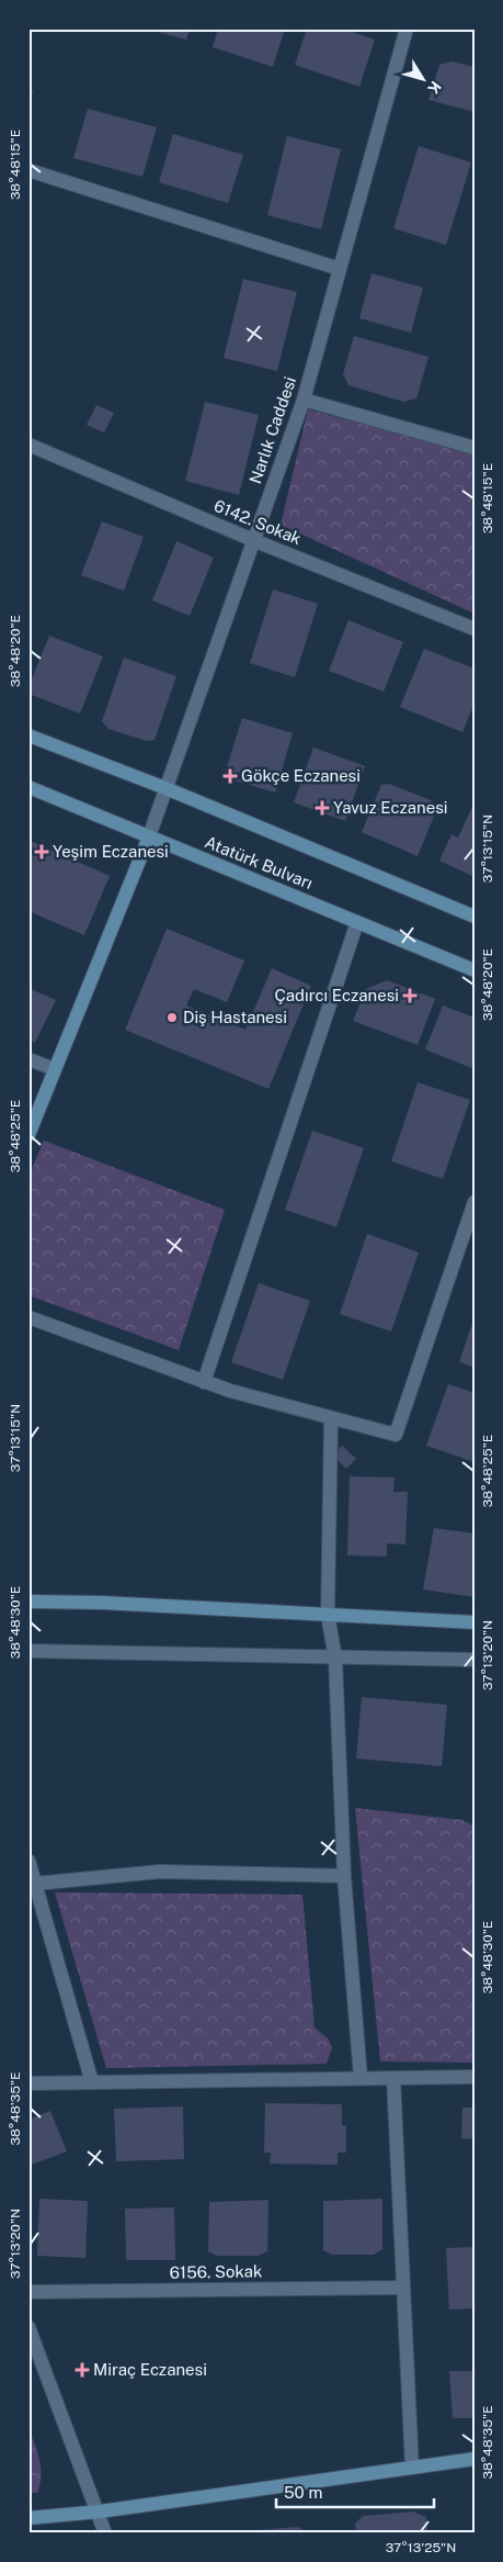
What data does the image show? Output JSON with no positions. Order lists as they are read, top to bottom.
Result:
{
  "streets": {
    "street": [
      "Narlık Caddesi",
      "6142. Sokak",
      "Atatürk Bulvarı",
      "6156. Sokak"
    ]
  },
  "crossings": [
    ["Narlık Caddesi", "6142. Sokak"],
    ["Narlık Caddesi", "Atatürk Bulvarı"]
  ],
  "places": {
    "health": [
      "Gökçe Eczanesi",
      "Yavuz Eczanesi",
      "Yeşim Eczanesi",
      "Çadırcı Eczanesi",
      "Miraç Eczanesi"
    ],
    "other": ["Diş Hastanesi"]
  },
  "scale_bar": "50 m",
  "north": "bottom right",
  "coordinates": [
    "38°48'15\"E",
    "38°48'20\"E",
    "37°13'15\"N",
    "38°48'25\"E",
    "38°48'30\"E",
    "37°13'20\"N",
    "38°48'35\"E",
    "37°13'25\"N"
  ]
}
